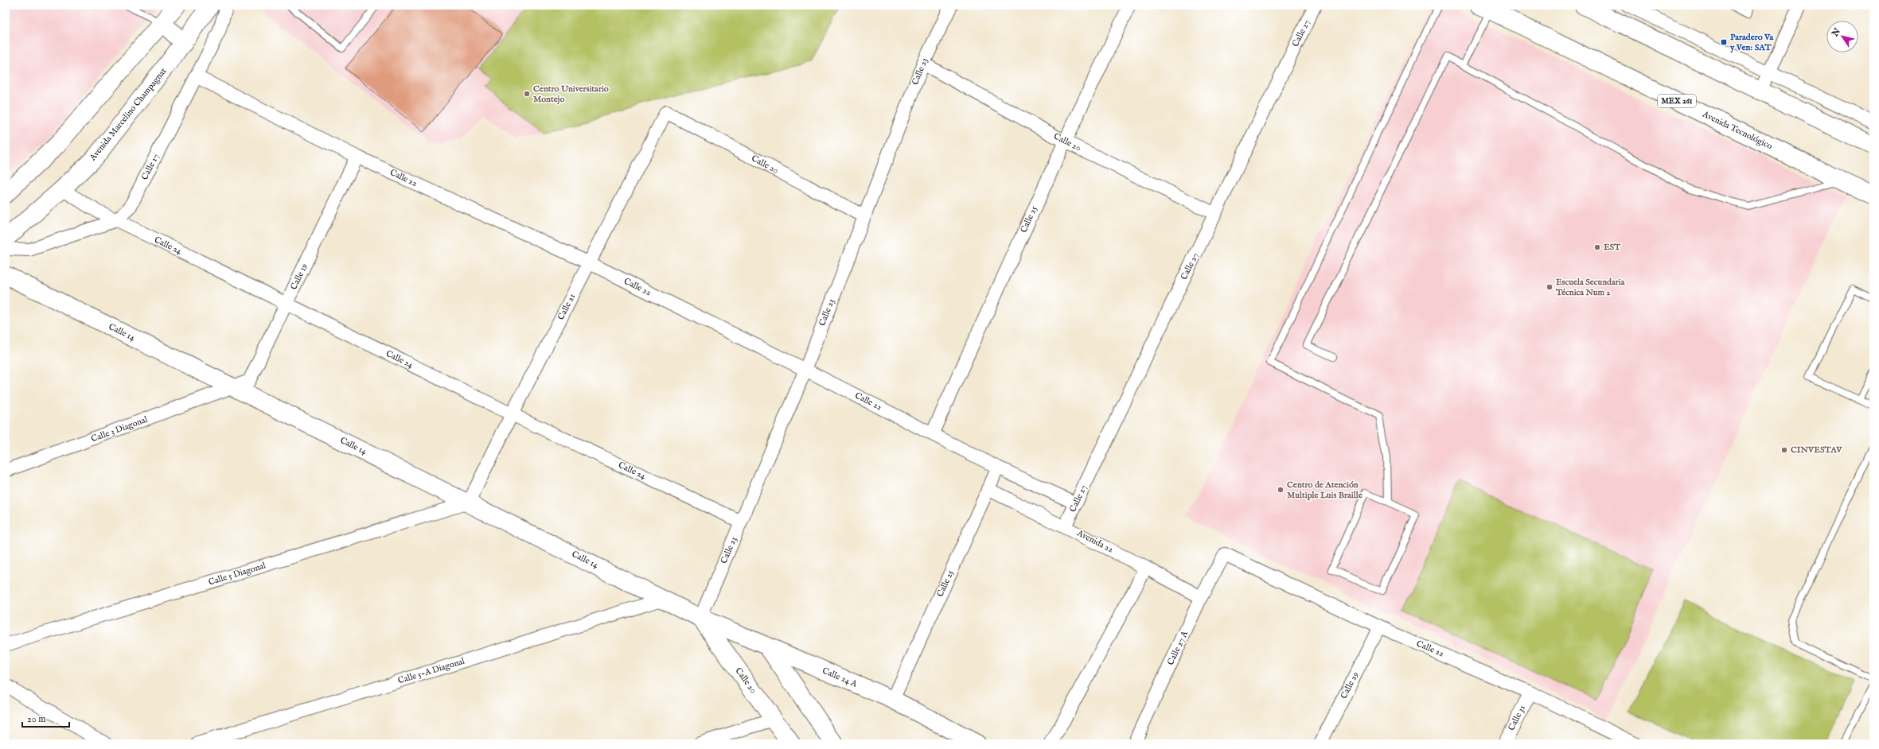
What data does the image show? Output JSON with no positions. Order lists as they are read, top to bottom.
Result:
{
  "streets": {
    "street": [
      "Calle 27",
      "Calle 23",
      "MEX 261",
      "Avenida Marcelino Champagnat",
      "Avenida Tecnológico",
      "Calle 20",
      "Calle 17",
      "Calle 22",
      "Calle 25",
      "Calle 24",
      "Calle 19",
      "Calle 21",
      "Calle 14",
      "Calle 3 Diagonal",
      "Avenida 22",
      "Calle 5 Diagonal",
      "Calle 27 A",
      "Calle 5-A Diagonal",
      "Calle 24 A",
      "Calle 29",
      "Calle 31"
    ]
  },
  "crossings": [
    ["Calle 27", "Calle 20"],
    ["Calle 27", "Calle 22"],
    ["Calle 27", "Avenida 22"],
    ["Calle 23", "Calle 20"],
    ["Calle 23", "Calle 22"],
    ["Calle 23", "Calle 24"],
    ["Calle 23", "Calle 14"],
    ["Calle 23", "Calle 24 A"],
    ["Avenida Marcelino Champagnat", "Calle 24"],
    ["Calle 20", "Calle 25"],
    ["Calle 20", "Calle 21"],
    ["Calle 20", "Calle 14"],
    ["Calle 20", "Calle 24 A"],
    ["Calle 17", "Calle 22"],
    ["Calle 17", "Calle 24"],
    ["Calle 22", "Calle 25"],
    ["Calle 22", "Calle 19"],
    ["Calle 22", "Calle 21"],
    ["Calle 22", "Calle 27 A"],
    ["Calle 22", "Calle 29"],
    ["Calle 22", "Calle 31"],
    ["Calle 25", "Avenida 22"],
    ["Calle 25", "Calle 24 A"],
    ["Calle 24", "Calle 19"],
    ["Calle 24", "Calle 21"],
    ["Calle 19", "Calle 14"],
    ["Calle 19", "Calle 3 Diagonal"],
    ["Calle 21", "Calle 14"],
    ["Calle 21", "Calle 5 Diagonal"],
    ["Calle 14", "Calle 3 Diagonal"],
    ["Calle 14", "Calle 5 Diagonal"],
    ["Calle 14", "Calle 5-A Diagonal"],
    ["Calle 14", "Calle 24 A"],
    ["Avenida 22", "Calle 27 A"]
  ],
  "places": {
    "transit": ["Paradero Va y Ven: SAT"],
    "other": [
      "Centro Universitario Montejo",
      "EST",
      "Escuela Secundaria Técnica Num 2",
      "CINVESTAV",
      "Centro de Atención Multiple Luis Braille"
    ]
  },
  "scale_bar": "20 m",
  "north": "top left"
}
